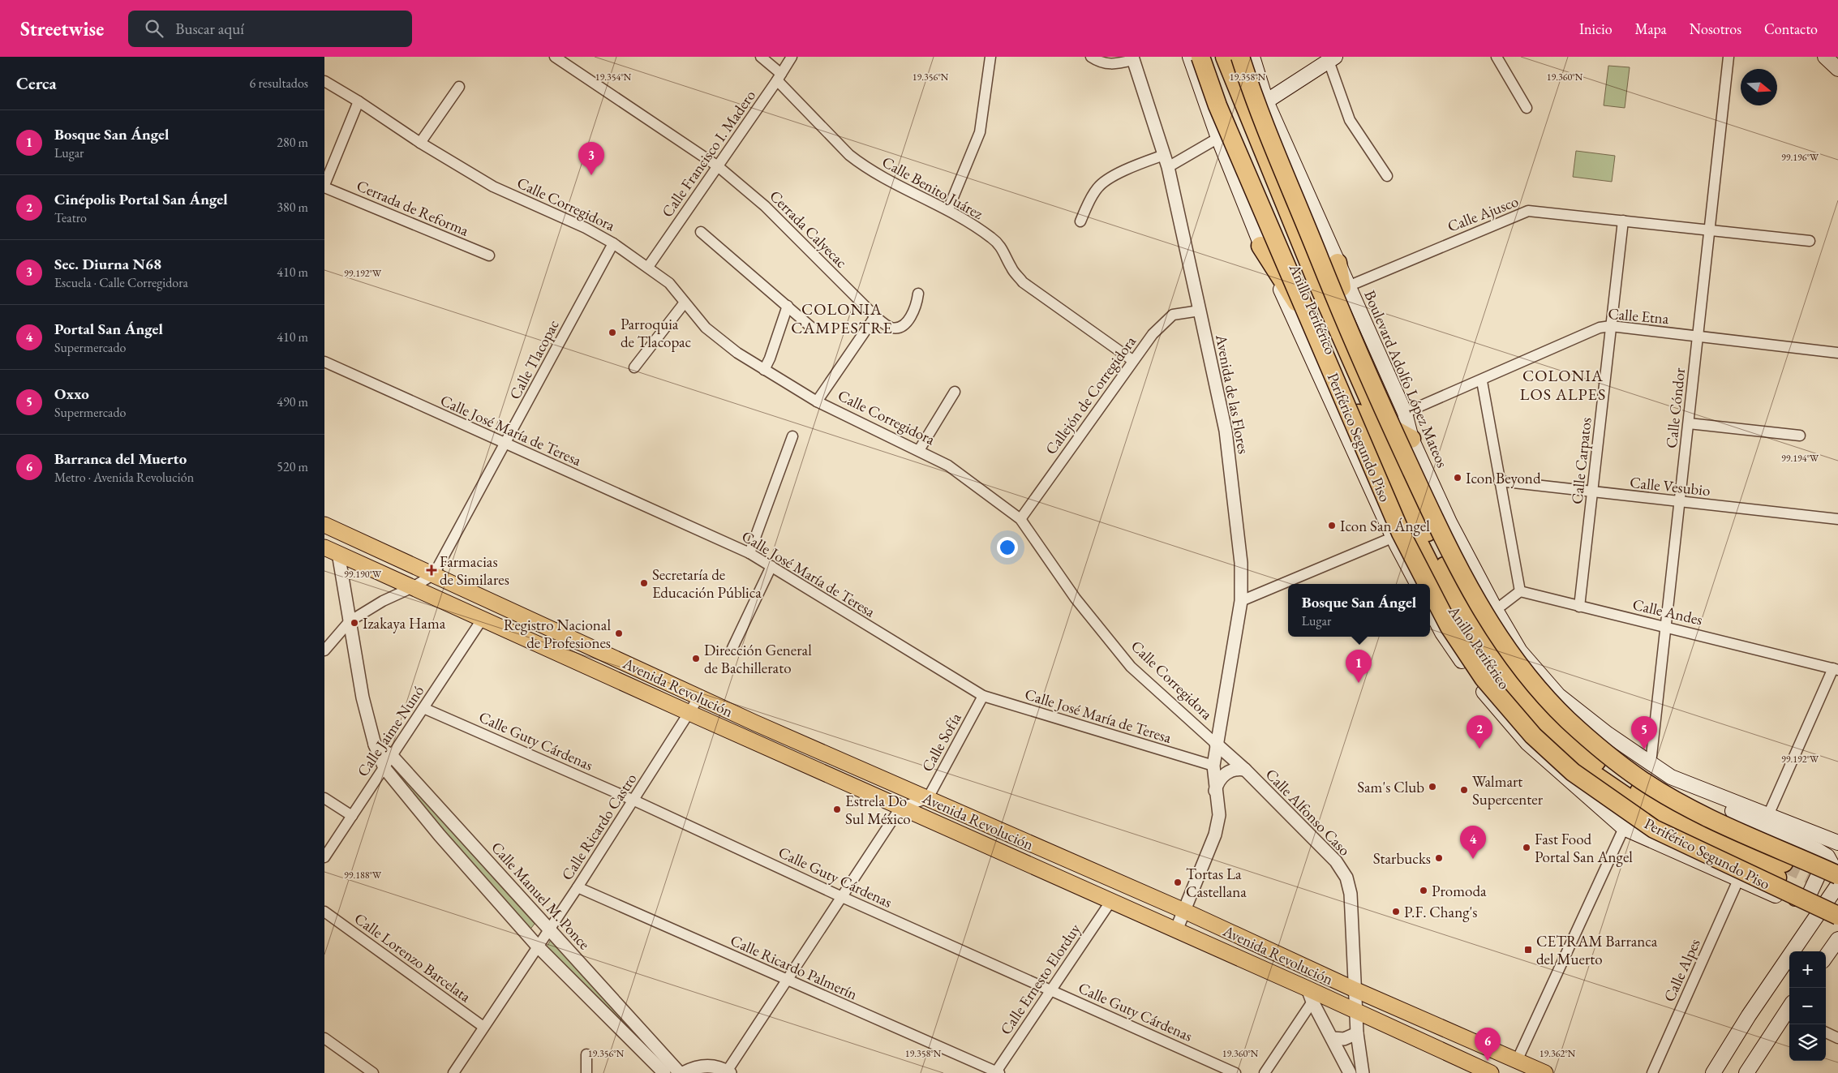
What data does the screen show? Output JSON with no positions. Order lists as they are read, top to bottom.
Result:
{
  "streets": {
    "highway": ["Anillo Periférico", "Periférico Segundo Piso"],
    "main road": ["Boulevard Adolfo López Mateos", "Avenida Revolución"],
    "street": [
      "Calle Francisco I. Madero",
      "Calle Benito Juárez",
      "Calle Corregidora",
      "Cerrada de Reforma",
      "Calle Ajusco",
      "Cerrada Calyecac",
      "Calle Etna",
      "Calle Tlacopac",
      "Avenida de las Flores",
      "Callejón de Corregidora",
      "Calle Cóndor",
      "Calle José María de Teresa",
      "Calle Carpatos",
      "Calle Vesubio",
      "Calle Andes",
      "Calle Jaime Nunó",
      "Calle Guty Cárdenas",
      "Calle Sofía",
      "Calle Alfonso Caso",
      "Calle Ricardo Castro",
      "Calle Manuel M. Ponce",
      "Calle Lorenzo Barcelata",
      "Calle Ricardo Palmerín",
      "Calle Alpes",
      "Calle Ernesto Elorduy"
    ]
  },
  "crossings": [
    ["Calle Francisco I. Madero", "Calle Benito Juárez"],
    ["Calle Francisco I. Madero", "Calle Corregidora"],
    ["Calle Francisco I. Madero", "Cerrada Calyecac"],
    ["Calle Benito Juárez", "Callejón de Corregidora"],
    ["Calle Corregidora", "Calle Tlacopac"],
    ["Calle Corregidora", "Avenida de las Flores"],
    ["Calle Corregidora", "Callejón de Corregidora"],
    ["Calle Corregidora", "Calle Alfonso Caso"],
    ["Calle Ajusco", "Boulevard Adolfo López Mateos"],
    ["Calle Ajusco", "Calle Cóndor"],
    ["Calle Ajusco", "Calle Carpatos"],
    ["Calle Etna", "Boulevard Adolfo López Mateos"],
    ["Calle Etna", "Calle Cóndor"],
    ["Calle Etna", "Calle Carpatos"],
    ["Calle Tlacopac", "Calle José María de Teresa"],
    ["Calle Tlacopac", "Avenida Revolución"],
    ["Boulevard Adolfo López Mateos", "Calle Cóndor"],
    ["Avenida de las Flores", "Callejón de Corregidora"],
    ["Avenida de las Flores", "Calle Alfonso Caso"],
    ["Calle Cóndor", "Calle Vesubio"],
    ["Calle Cóndor", "Calle Andes"],
    ["Calle José María de Teresa", "Calle Sofía"],
    ["Calle Carpatos", "Calle Vesubio"],
    ["Calle Carpatos", "Calle Andes"],
    ["Avenida Revolución", "Calle Jaime Nunó"],
    ["Avenida Revolución", "Calle Sofía"],
    ["Avenida Revolución", "Calle Alfonso Caso"],
    ["Avenida Revolución", "Calle Ricardo Castro"],
    ["Avenida Revolución", "Calle Ernesto Elorduy"],
    ["Calle Jaime Nunó", "Calle Guty Cárdenas"],
    ["Calle Jaime Nunó", "Calle Manuel M. Ponce"],
    ["Calle Guty Cárdenas", "Calle Ricardo Castro"],
    ["Calle Guty Cárdenas", "Calle Ernesto Elorduy"],
    ["Calle Ricardo Castro", "Calle Manuel M. Ponce"],
    ["Calle Ricardo Castro", "Calle Lorenzo Barcelata"],
    ["Calle Ricardo Castro", "Calle Ricardo Palmerín"],
    ["Calle Ricardo Palmerín", "Calle Ernesto Elorduy"]
  ],
  "districts": ["COLONIA CAMPESTRE", "COLONIA LOS ALPES"],
  "places": {
    "other": [
      "Parroquia de Tlacopac",
      "Icon Beyond",
      "Icon San Ángel",
      "Secretaría de Educación Pública",
      "Izakaya Hama",
      "Registro Nacional de Profesiones",
      "Dirección General de Bachillerato",
      "Sam's Club",
      "Walmart Supercenter",
      "Estrela Do Sul México",
      "Fast Food Portal San Angel",
      "Starbucks",
      "Tortas La Castellana",
      "Promoda",
      "P.F. Chang's"
    ],
    "health": ["Farmacias de Similares"],
    "transit": ["CETRAM Barranca del Muerto"]
  },
  "north": "right",
  "page": {
    "header": "Streetwise",
    "search": "Buscar aquí",
    "nav": [
      "Inicio",
      "Mapa",
      "Nosotros",
      "Contacto"
    ],
    "heading": ["Cerca", "6 resultados"],
    "list": [
      {
        "mark": "1",
        "name": "Bosque San Ángel",
        "note": "Lugar",
        "value": "280 m"
      },
      {
        "mark": "2",
        "name": "Cinépolis Portal San Ángel",
        "note": "Teatro",
        "value": "380 m"
      },
      {
        "mark": "3",
        "name": "Sec. Diurna N68",
        "note": "Escuela · Calle Corregidora",
        "value": "410 m"
      },
      {
        "mark": "4",
        "name": "Portal San Ángel",
        "note": "Supermercado",
        "value": "410 m"
      },
      {
        "mark": "5",
        "name": "Oxxo",
        "note": "Supermercado",
        "value": "490 m"
      },
      {
        "mark": "6",
        "name": "Barranca del Muerto",
        "note": "Metro · Avenida Revolución",
        "value": "520 m"
      }
    ],
    "pins": [
      "3",
      "1",
      "2",
      "5",
      "4",
      "6"
    ],
    "popup": ["Bosque San Ángel", "Lugar"],
    "map_buttons": ["+", "−"]
  },
  "coordinates": [
    "19.354°N",
    "19.356°N",
    "19.358°N",
    "19.360°N",
    "99.196°W",
    "99.192°W",
    "99.194°W",
    "99.190°W",
    "99.188°W",
    "19.362°N"
  ]
}
